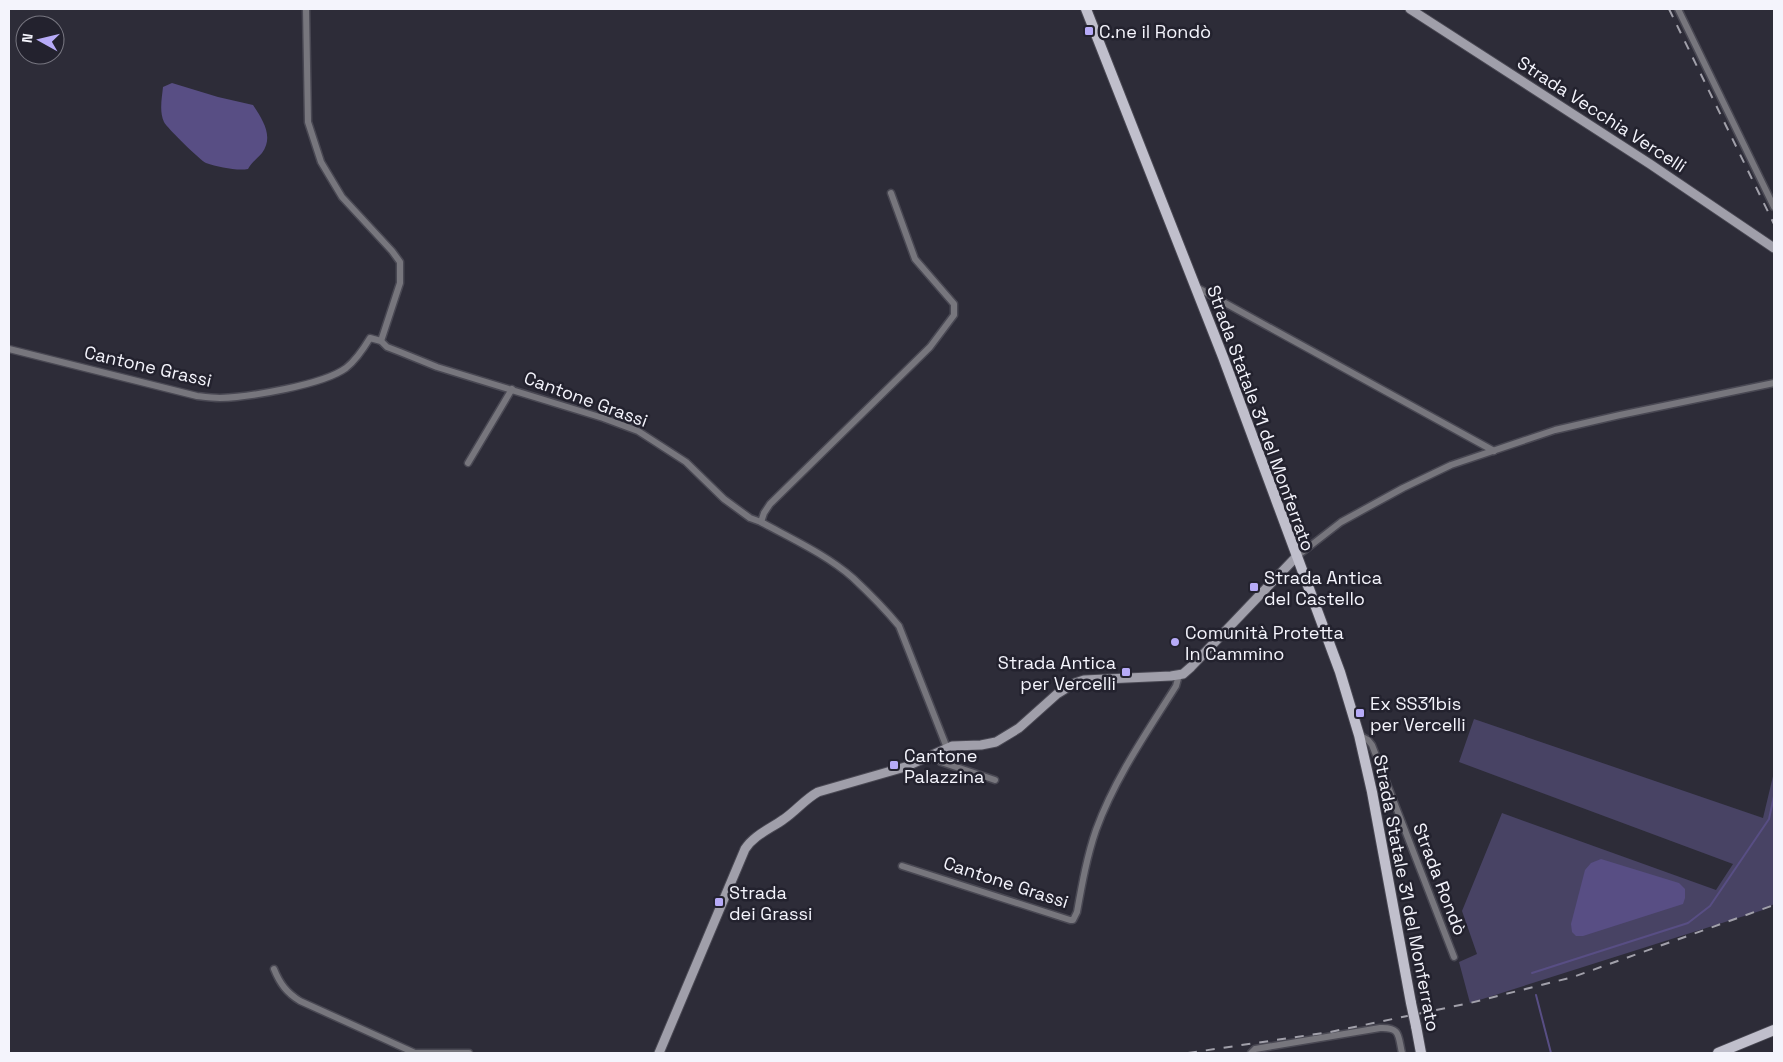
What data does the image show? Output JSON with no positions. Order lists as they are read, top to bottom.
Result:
{
  "streets": {
    "main road": ["Strada Statale 31 del Monferrato"],
    "street": ["Strada Vecchia Vercelli", "Cantone Grassi", "Strada Rondò"]
  },
  "crossings": [
    ["Strada Statale 31 del Monferrato", "Strada Rondò"]
  ],
  "places": {
    "transit": [
      "C.ne il Rondò",
      "Strada Antica del Castello",
      "Strada Antica per Vercelli",
      "Ex SS31bis per Vercelli",
      "Cantone Palazzina",
      "Strada dei Grassi"
    ],
    "other": ["Comunità Protetta In Cammino"]
  },
  "north": "left"
}
